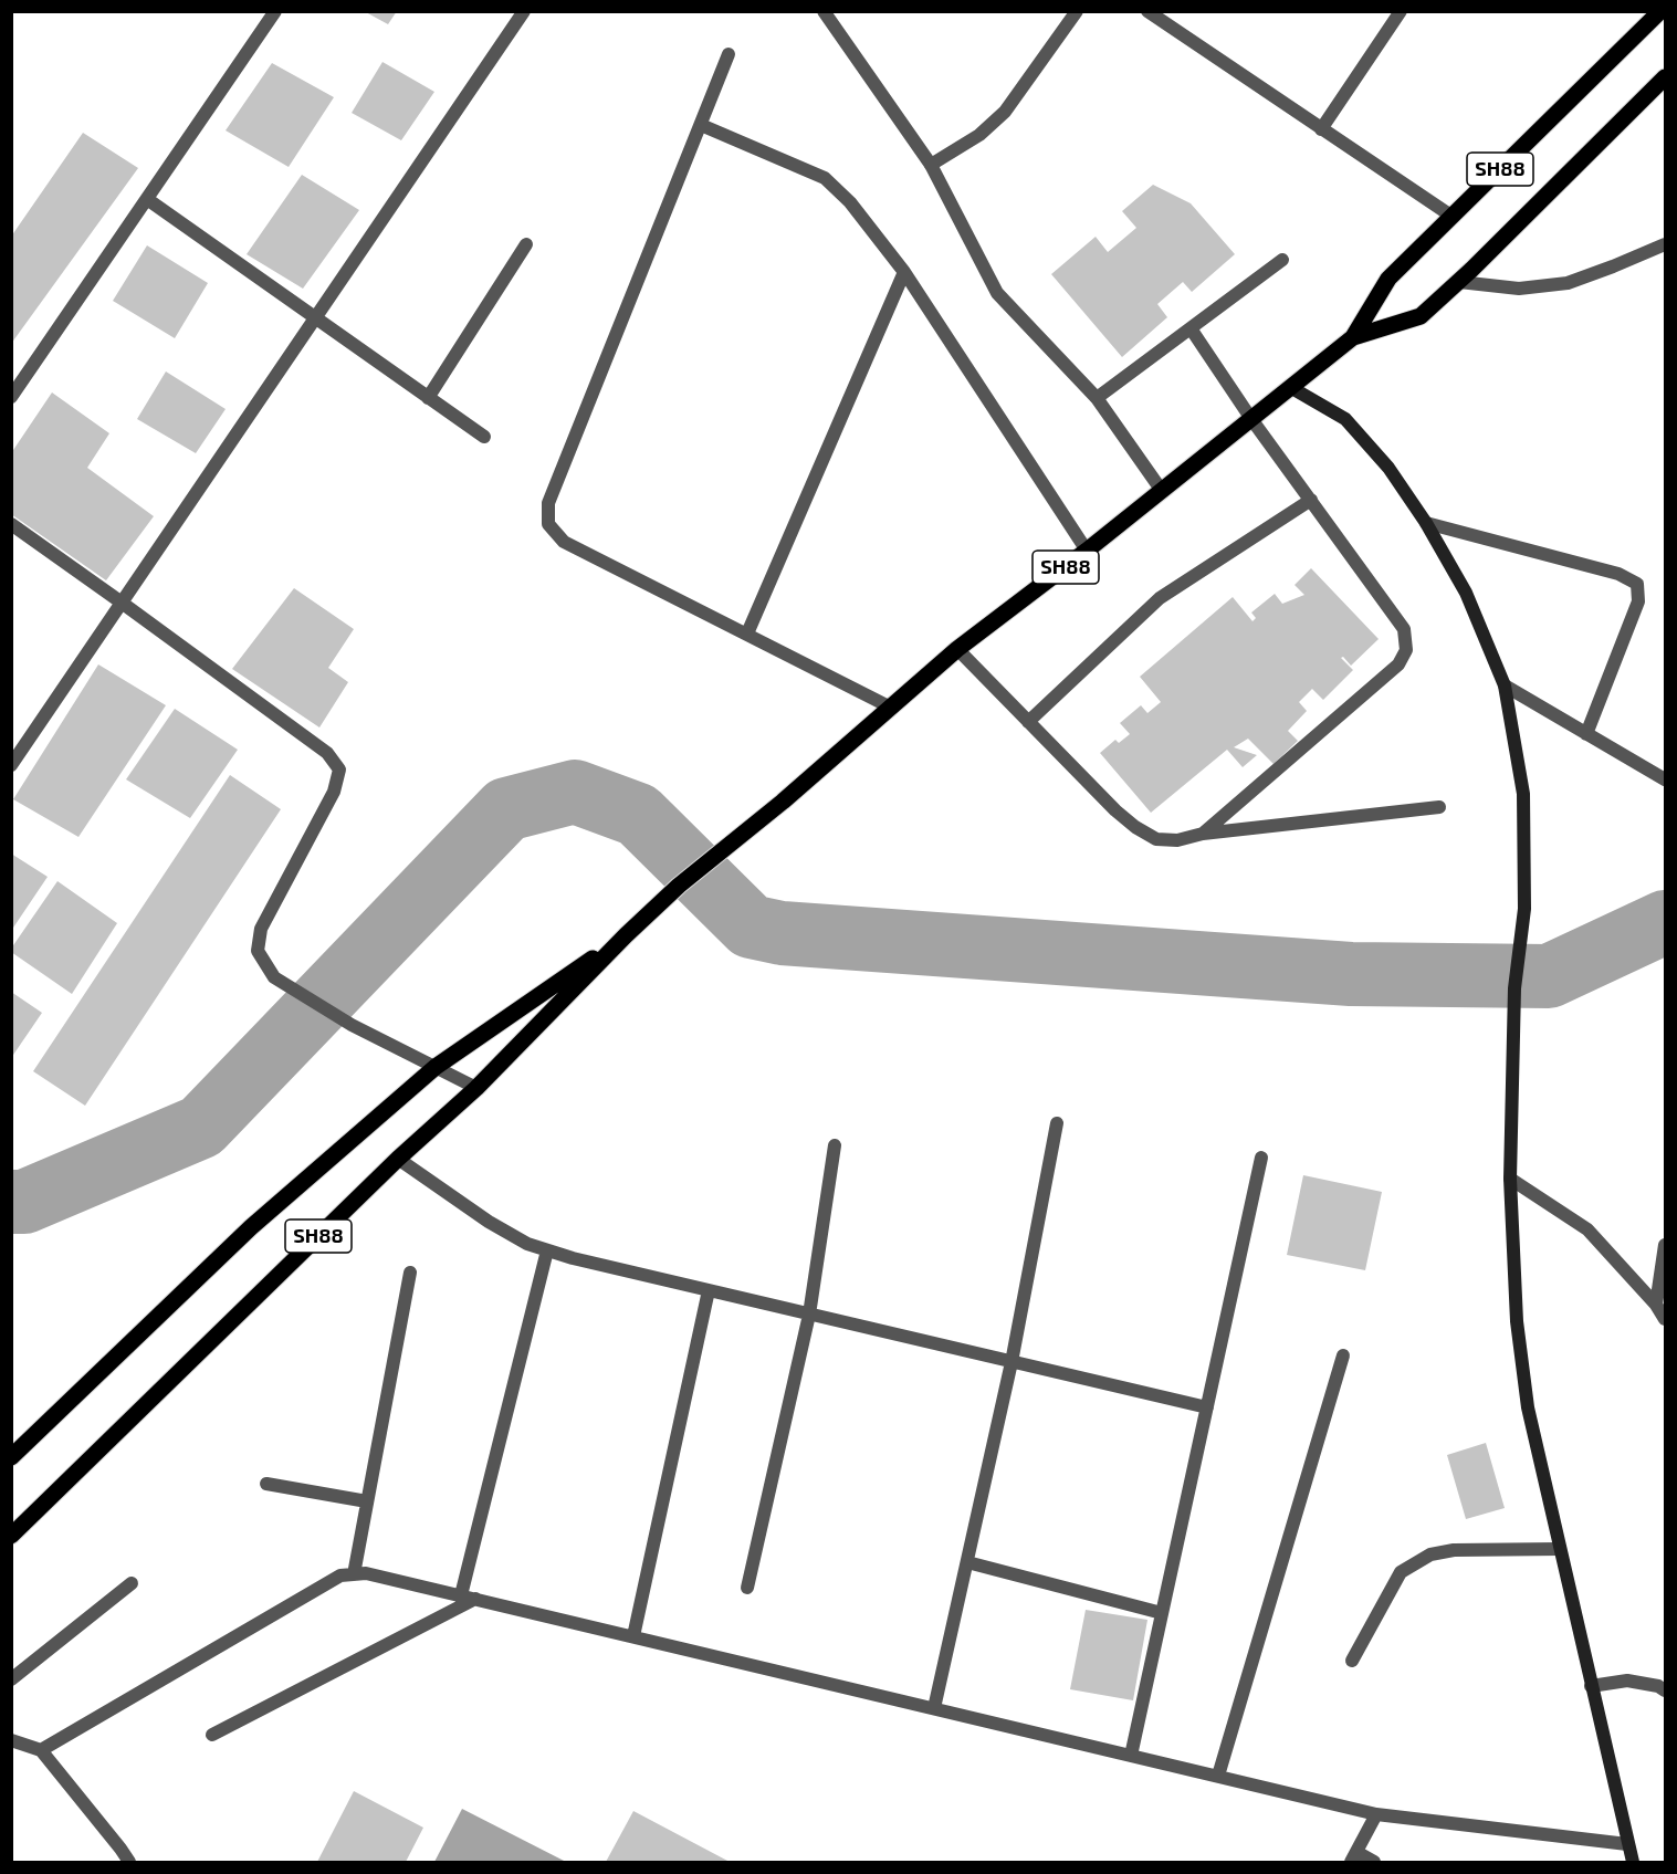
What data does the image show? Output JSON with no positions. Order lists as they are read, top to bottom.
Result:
{
  "streets": {
    "main road": ["SH88"]
  }
}
